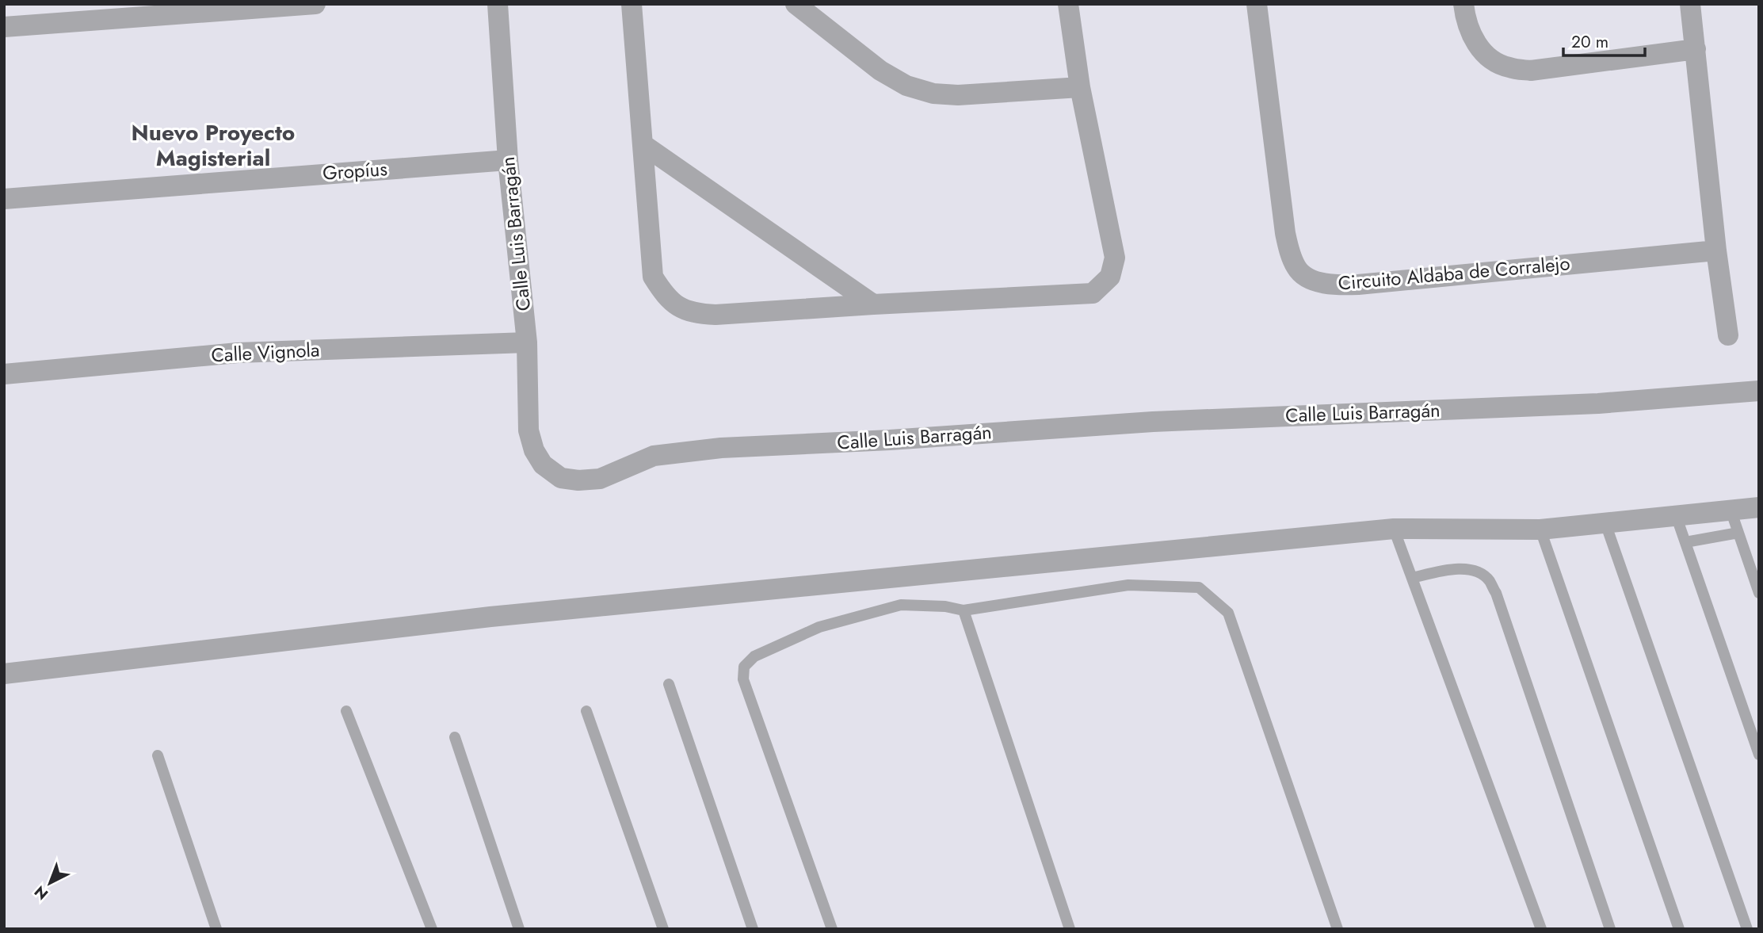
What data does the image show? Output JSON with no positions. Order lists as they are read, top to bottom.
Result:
{
  "streets": {
    "street": [
      "Gropíus",
      "Calle Luis Barragán",
      "Circuito Aldaba de Corralejo",
      "Calle Vignola"
    ]
  },
  "crossings": [
    ["Gropíus", "Calle Luis Barragán"],
    ["Calle Luis Barragán", "Calle Vignola"]
  ],
  "districts": ["Nuevo Proyecto Magisterial"],
  "scale_bar": "20 m",
  "north": "bottom left"
}
